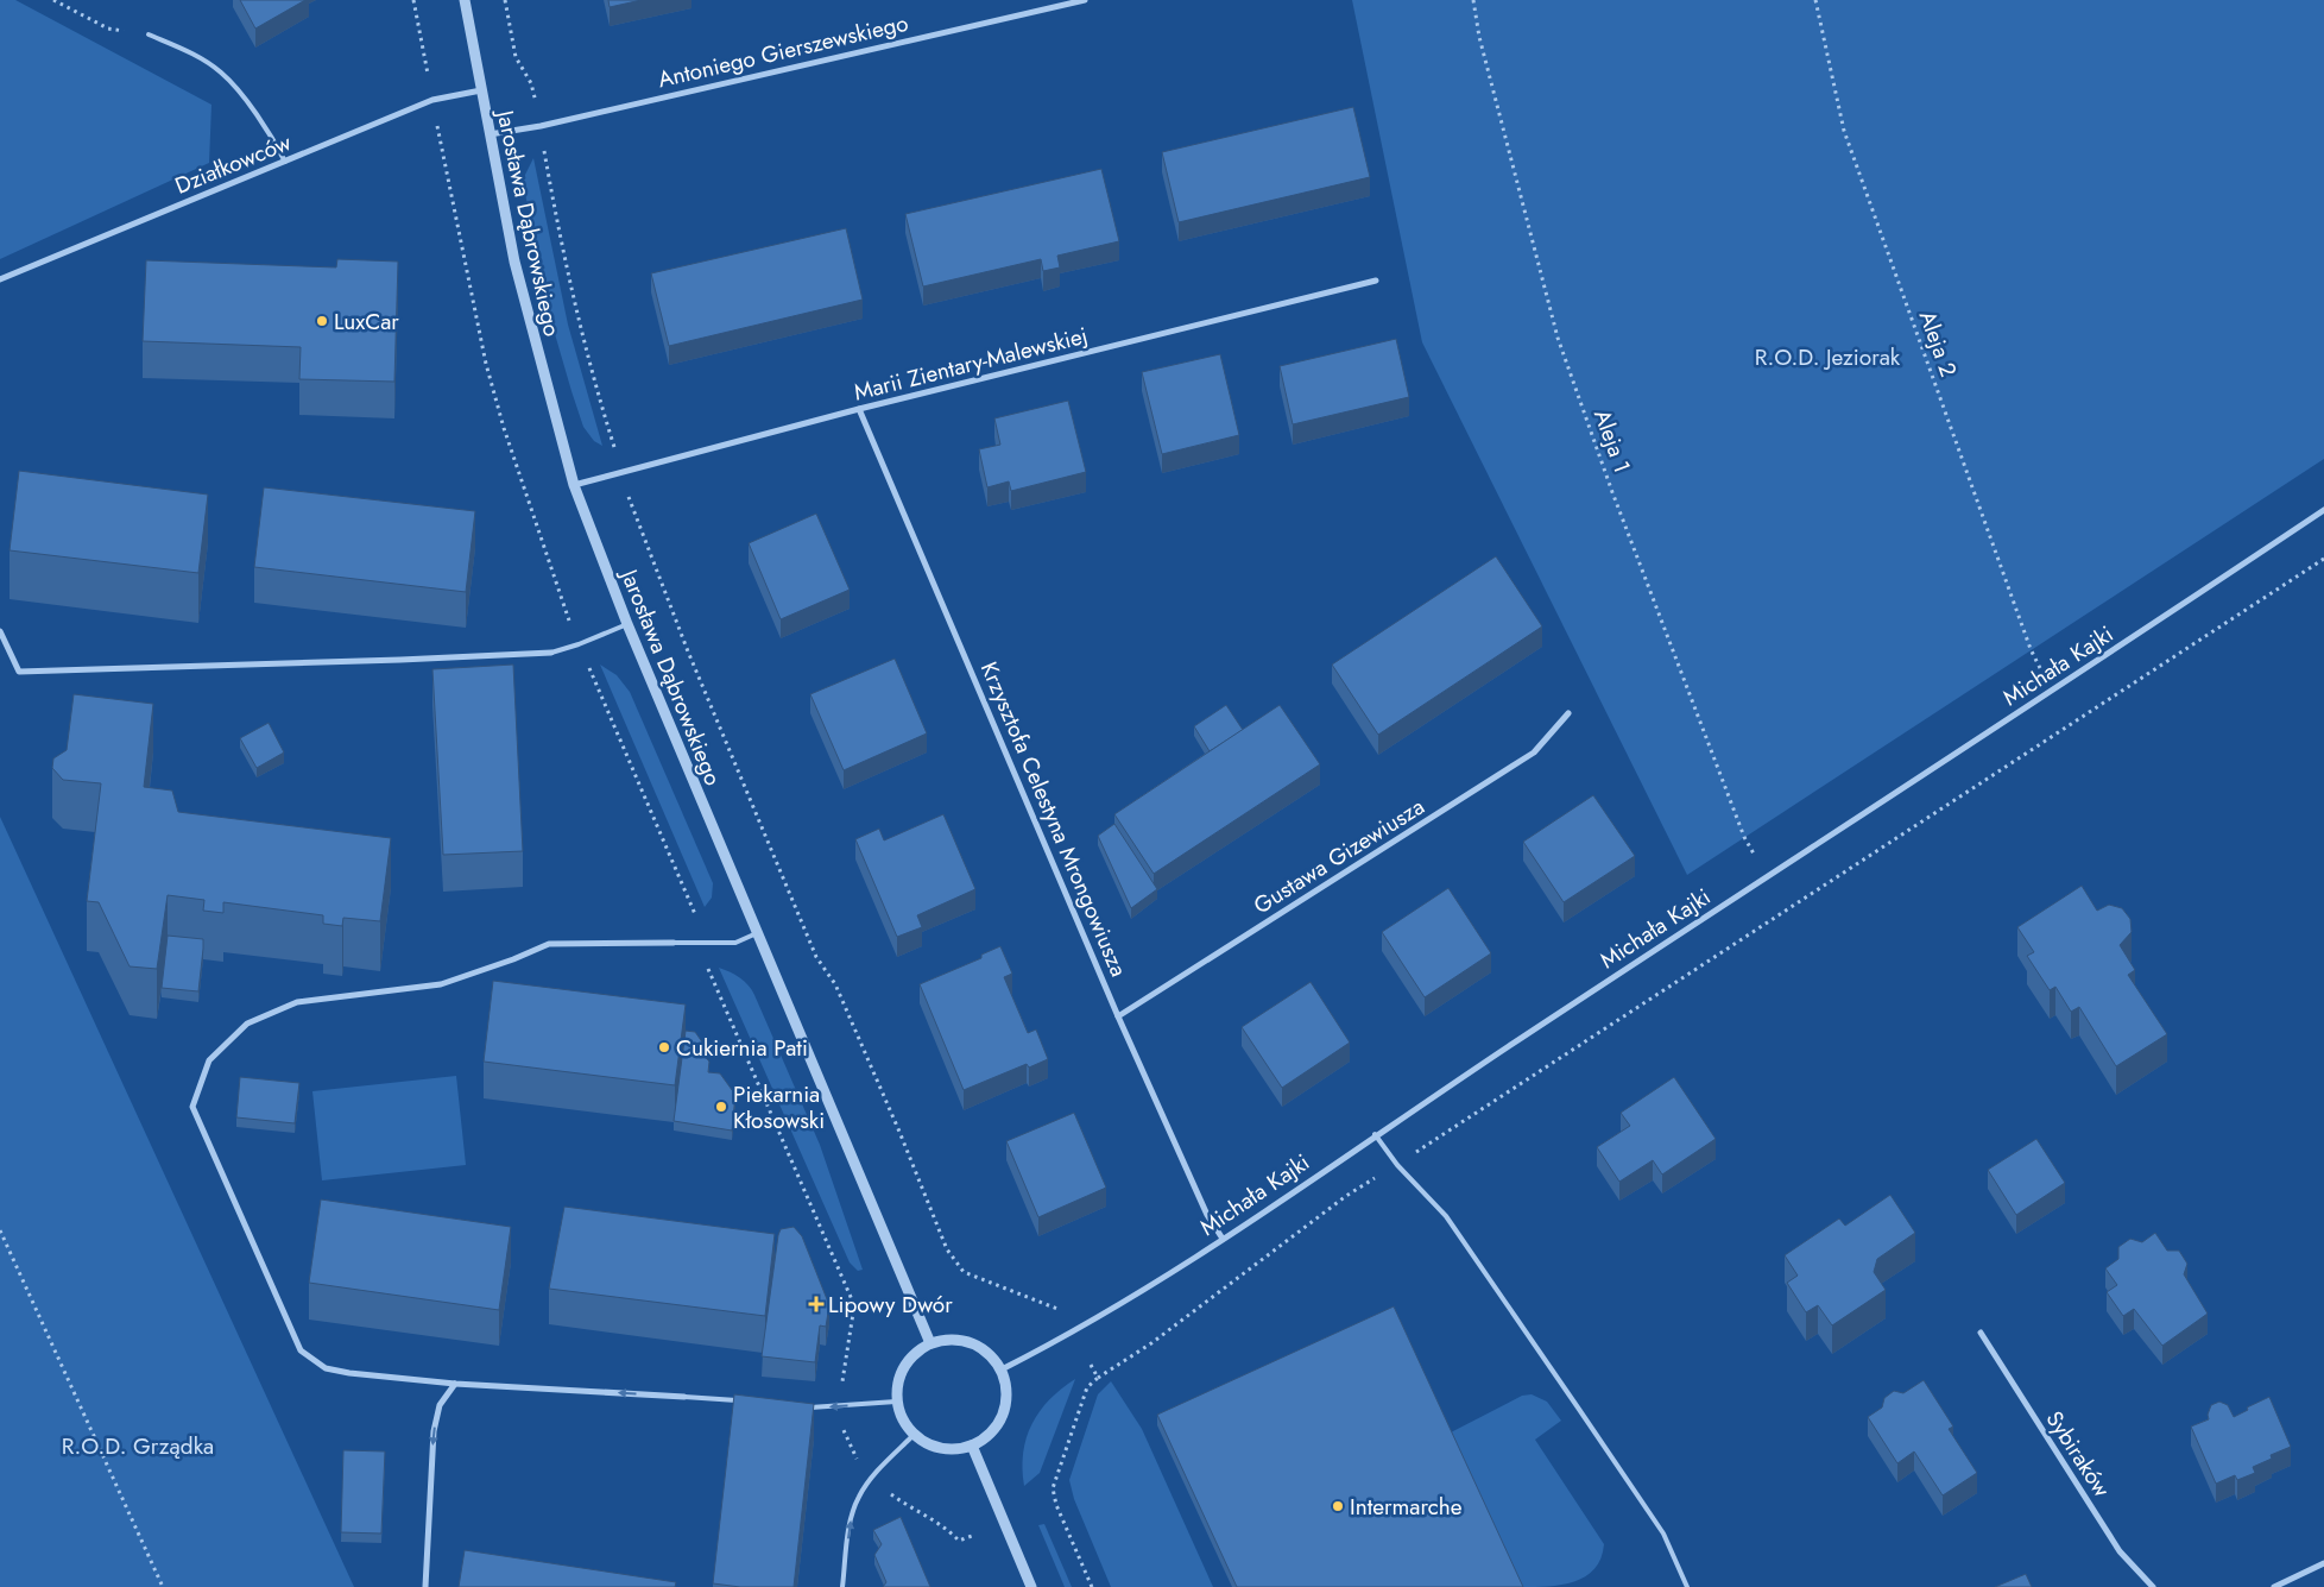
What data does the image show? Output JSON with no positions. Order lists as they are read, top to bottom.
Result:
{
  "streets": {
    "street": [
      "Antoniego Gierszewskiego",
      "Działkowców",
      "Jarosława Dąbrowskiego",
      "Marii Zientary-Malewskiej",
      "Michała Kajki",
      "Krzysztofa Celestyna Mrongowiusza",
      "Gustawa Gizewiusza",
      "Sybiraków"
    ],
    "path": ["Aleja 2", "Aleja 1"]
  },
  "crossings": [
    ["Antoniego Gierszewskiego", "Jarosława Dąbrowskiego"],
    ["Działkowców", "Jarosława Dąbrowskiego"],
    ["Jarosława Dąbrowskiego", "Marii Zientary-Malewskiej"],
    ["Jarosława Dąbrowskiego", "Michała Kajki"],
    ["Aleja 2", "Michała Kajki"],
    ["Marii Zientary-Malewskiej", "Krzysztofa Celestyna Mrongowiusza"],
    ["Aleja 1", "Michała Kajki"],
    ["Michała Kajki", "Krzysztofa Celestyna Mrongowiusza"],
    ["Krzysztofa Celestyna Mrongowiusza", "Gustawa Gizewiusza"]
  ],
  "parks": ["R.O.D. Jeziorak", "R.O.D. Grządka"],
  "places": {
    "other": [
      "LuxCar",
      "Cukiernia Pati",
      "Piekarnia Kłosowski",
      "Intermarche"
    ],
    "health": ["Lipowy Dwór"]
  }
}
